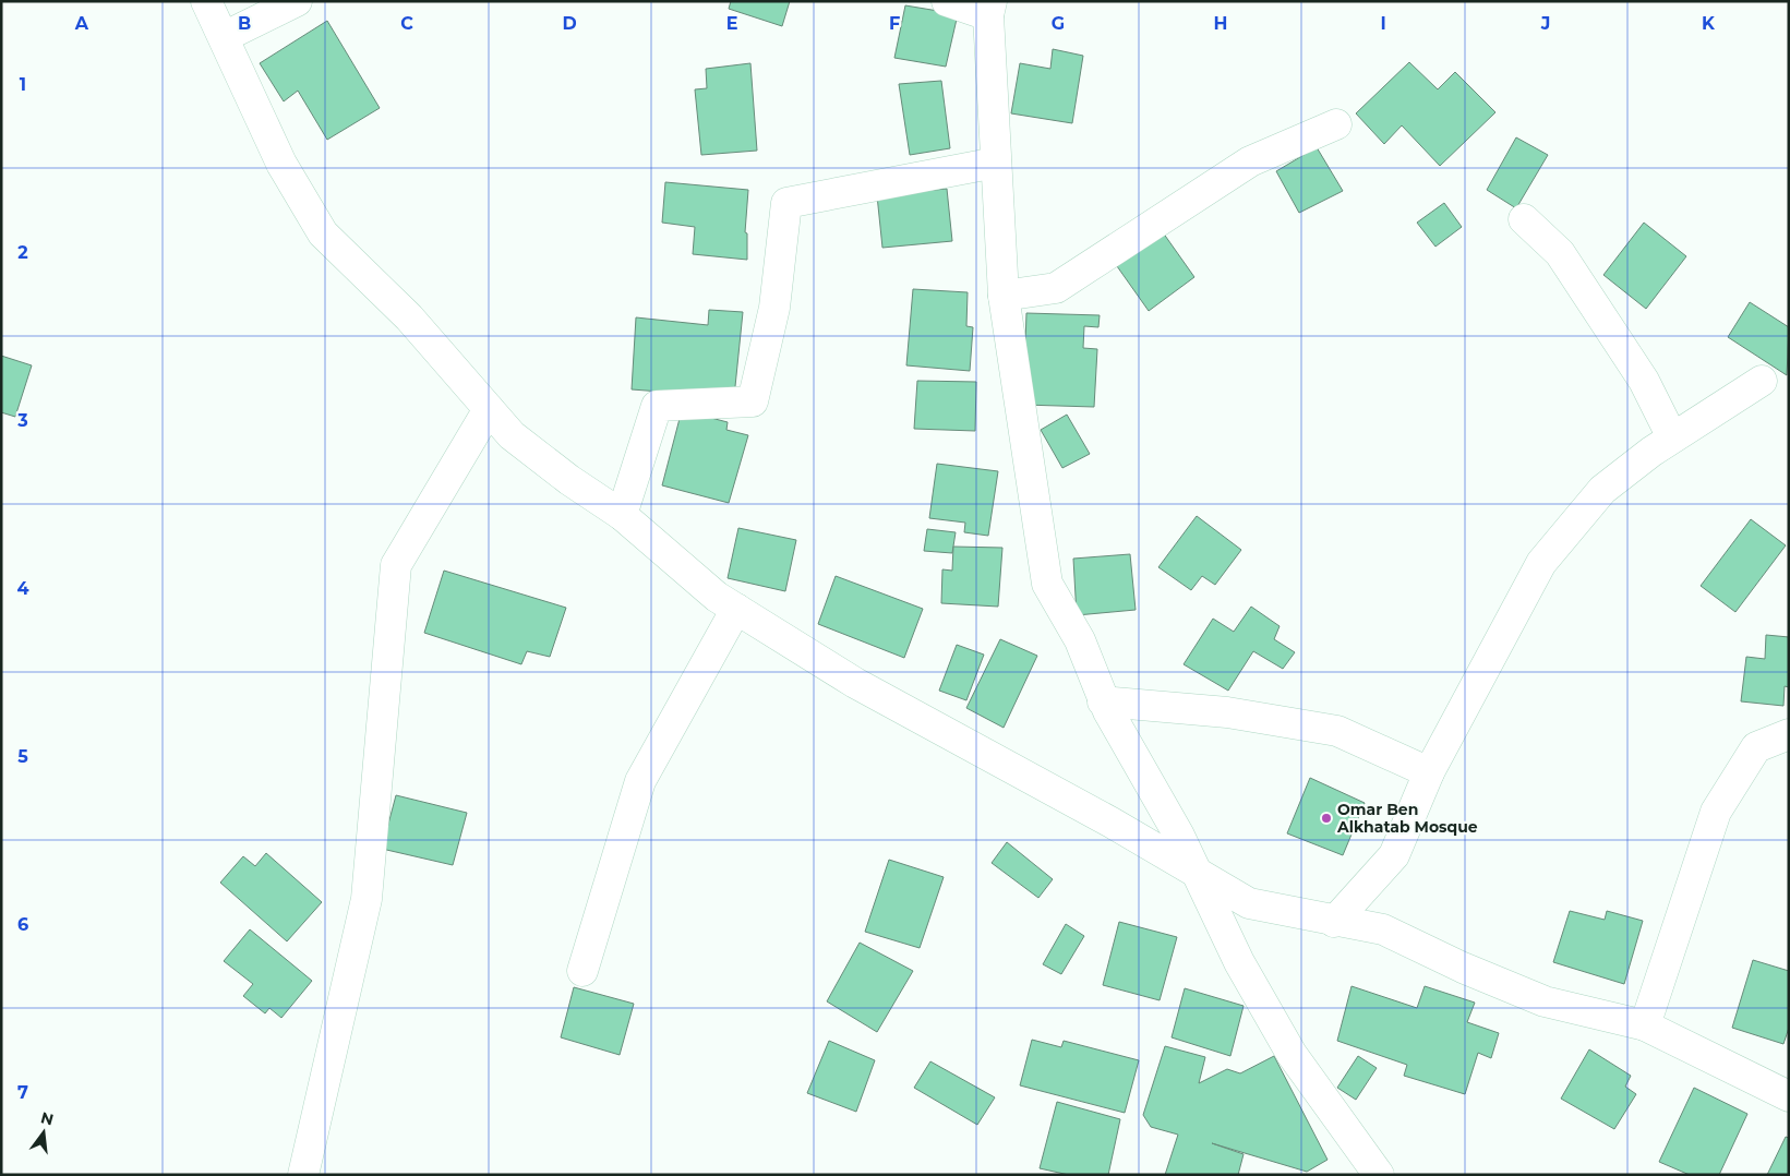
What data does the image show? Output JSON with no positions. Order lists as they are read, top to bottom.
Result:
{
  "places": ["Omar Ben Alkhatab Mosque"],
  "north": "top",
  "grid": {
    "columns": [
      "A",
      "B",
      "C",
      "D",
      "E",
      "F",
      "G",
      "H",
      "I",
      "J",
      "K"
    ],
    "rows": [
      "1",
      "2",
      "3",
      "4",
      "5",
      "6",
      "7"
    ]
  }
}
